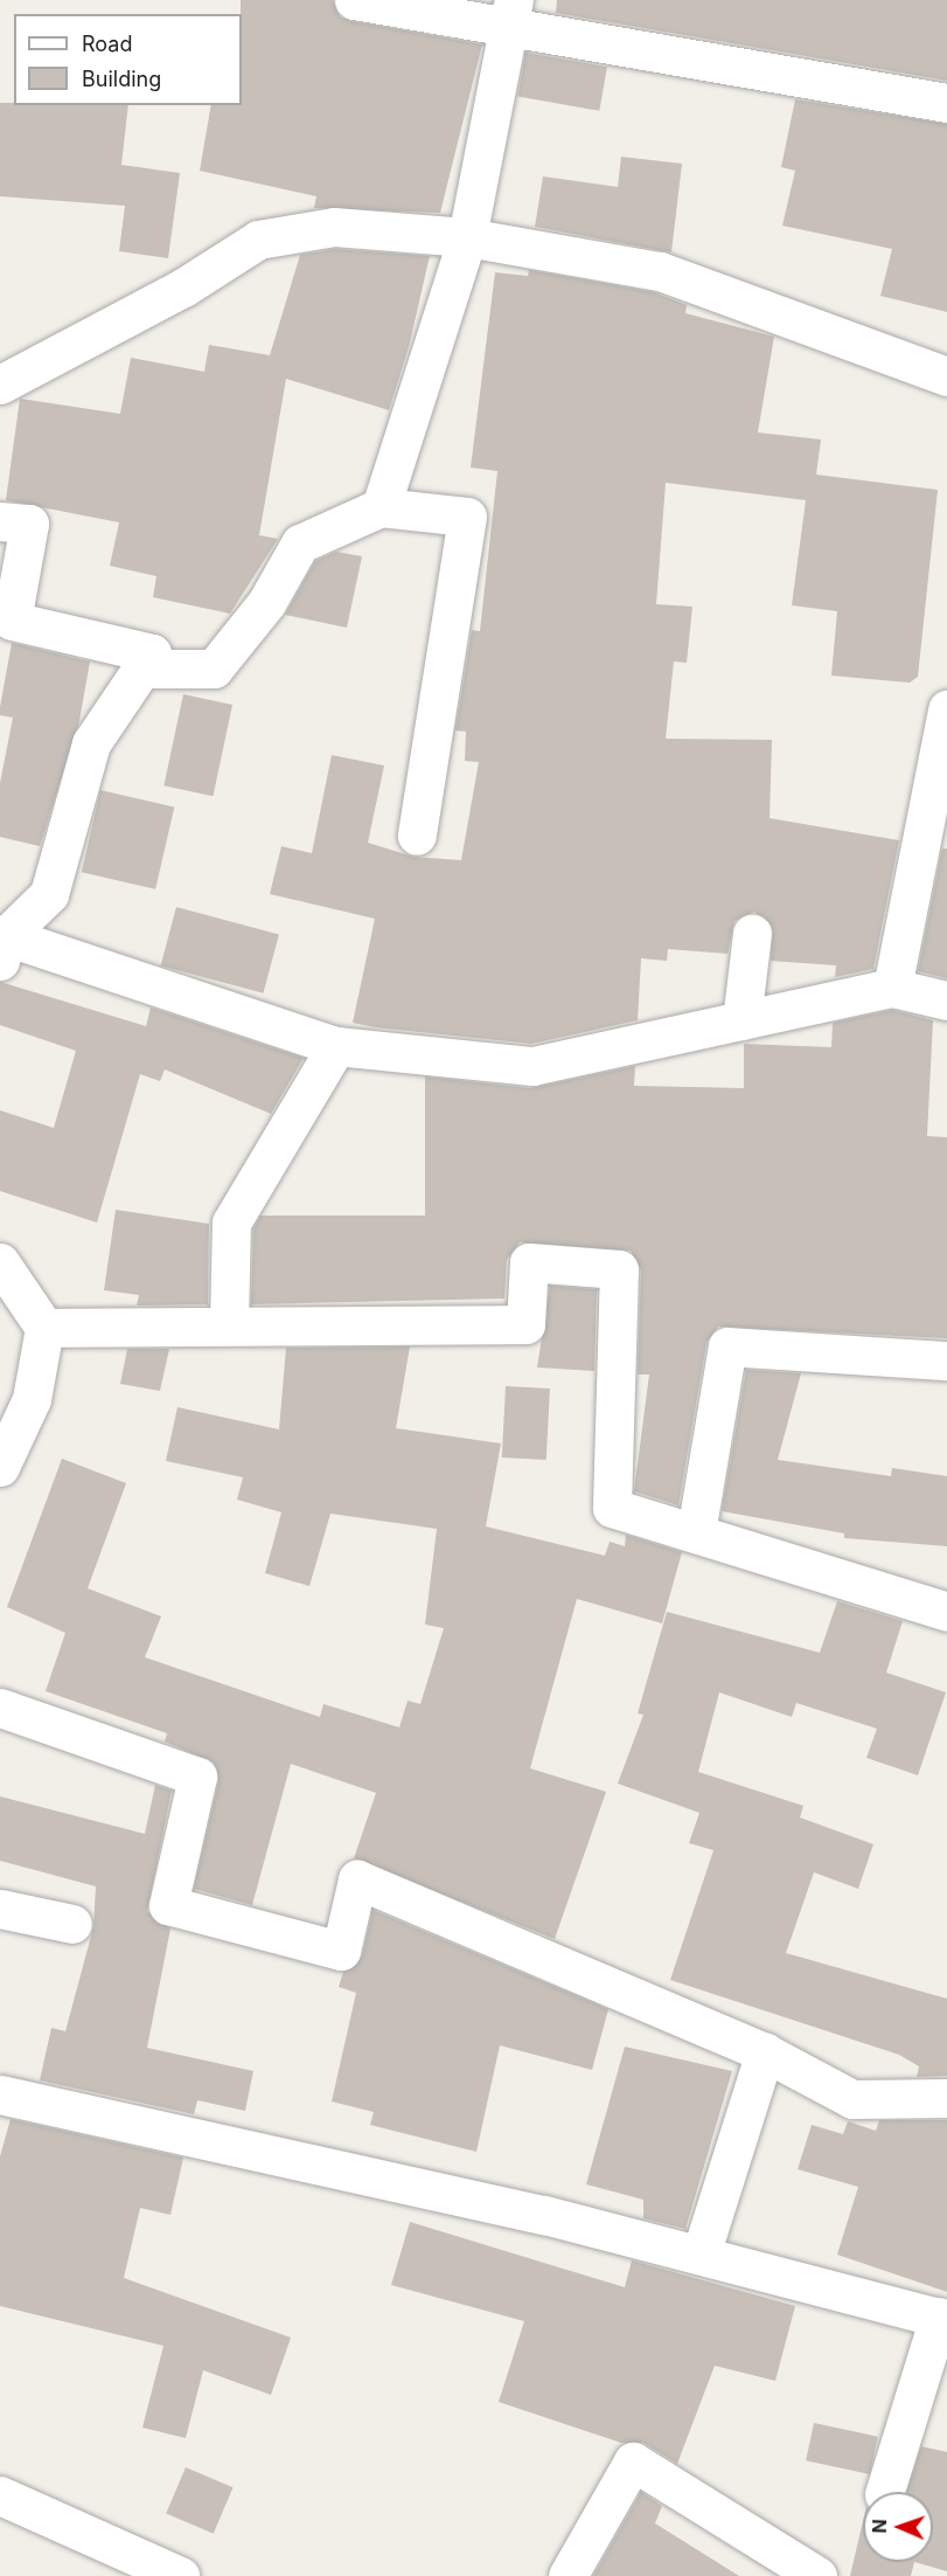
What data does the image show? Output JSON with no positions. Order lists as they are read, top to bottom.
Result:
{
  "legend": ["Road", "Building"],
  "north": "left"
}
